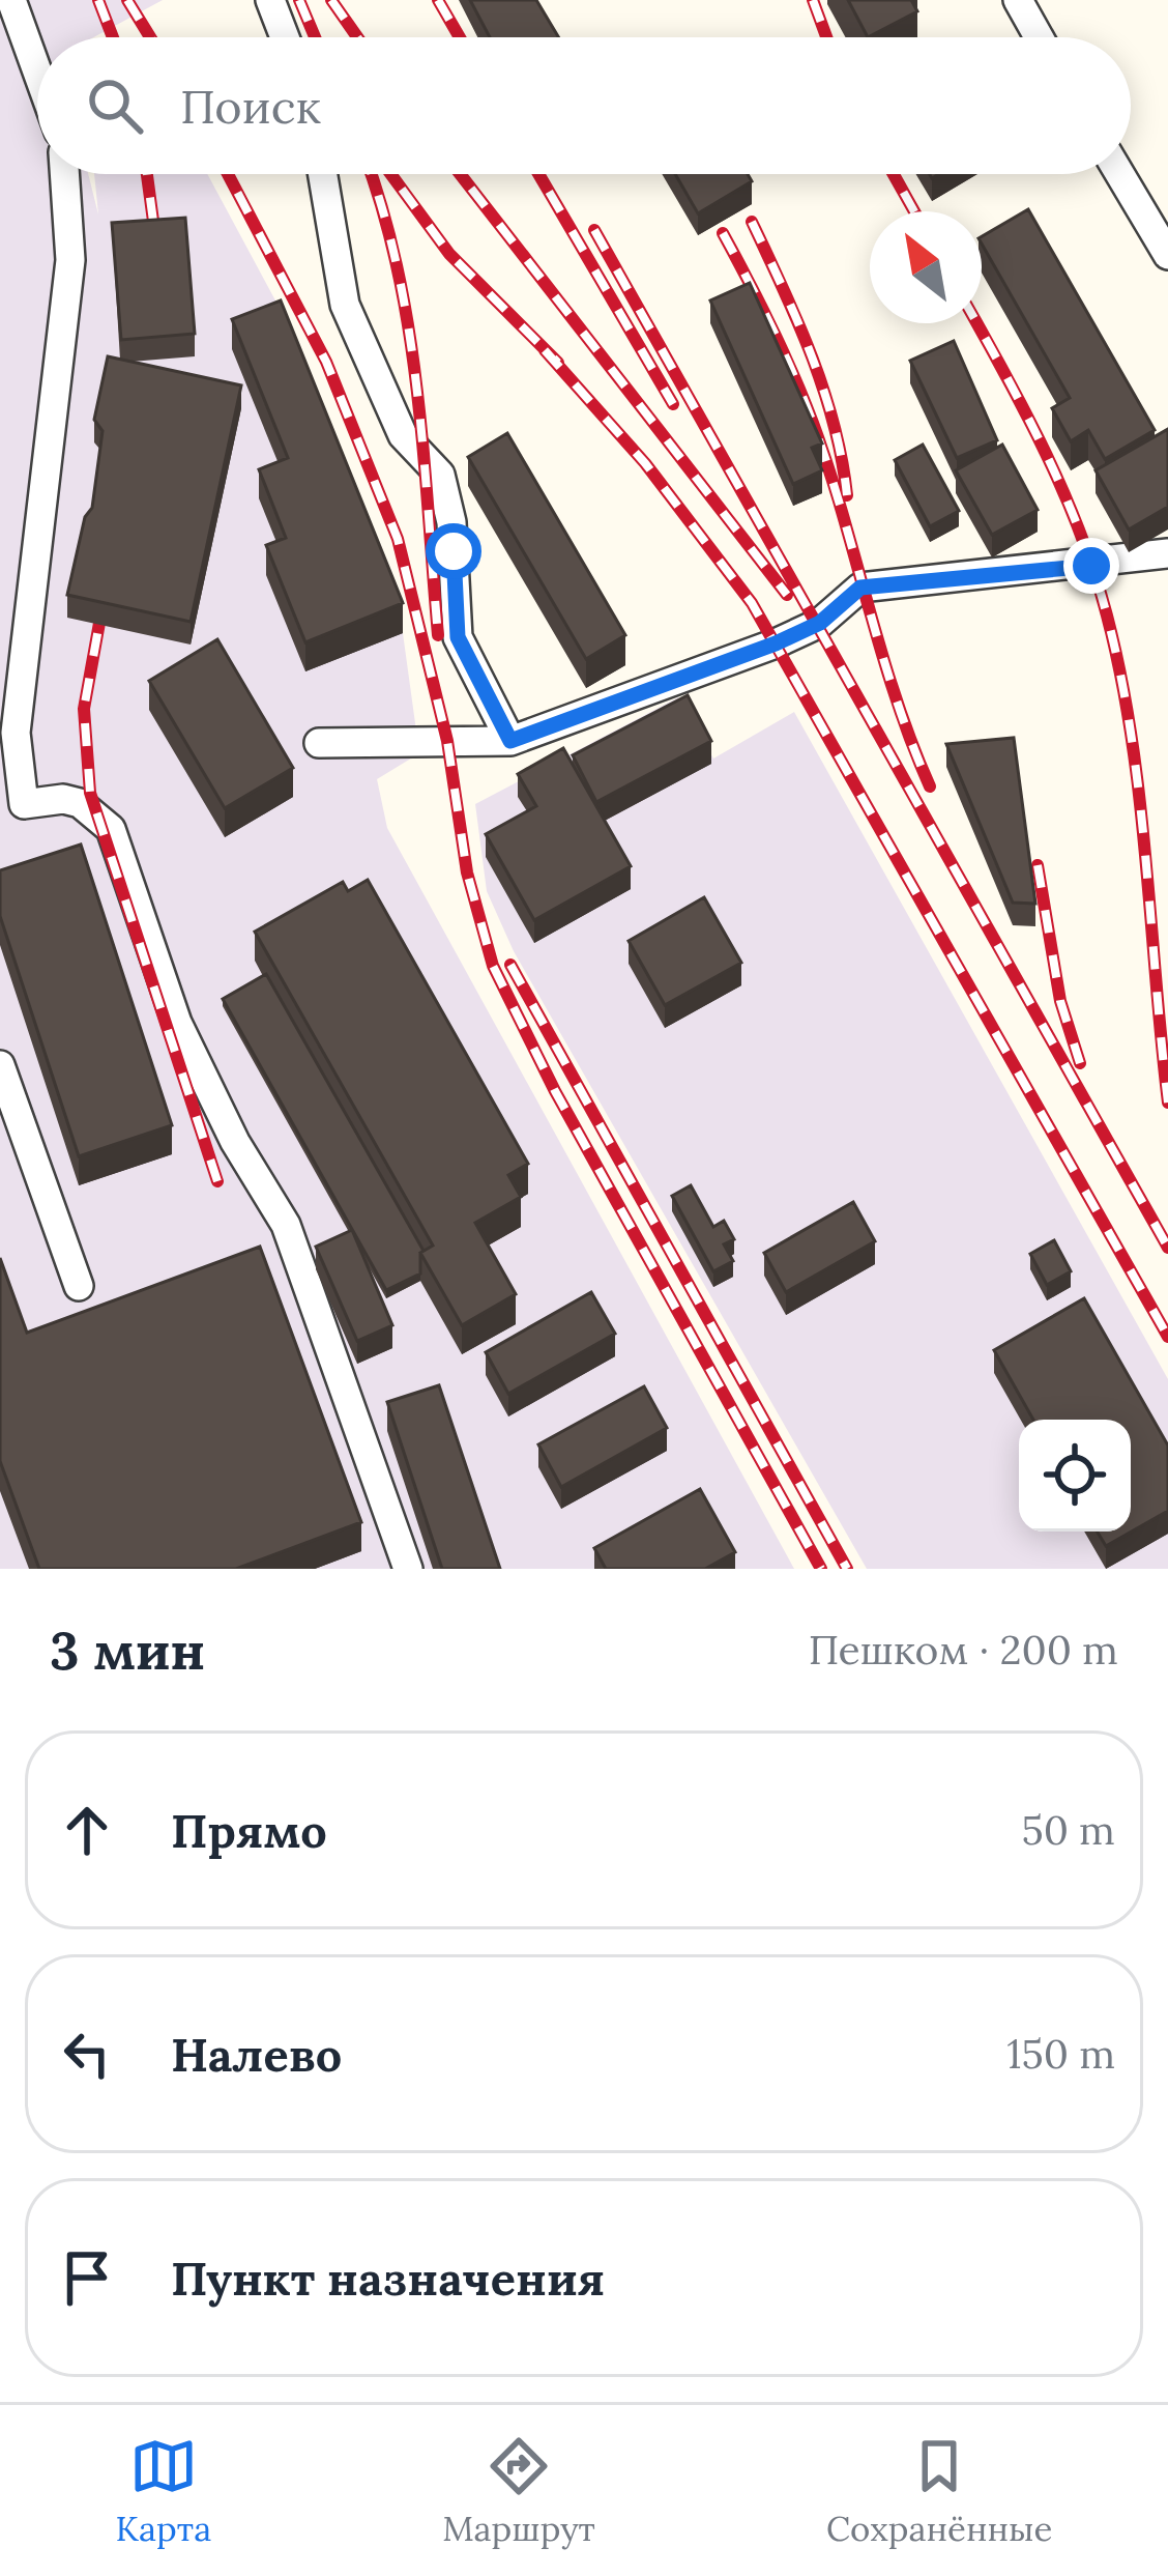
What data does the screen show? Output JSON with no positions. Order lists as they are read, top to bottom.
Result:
{
  "north": "top left",
  "page": {
    "search": "Поиск",
    "heading": ["3 мин", "Пешком · 200 m"],
    "list": [
      ["Прямо", "50 m"],
      ["Налево", "150 m"],
      "Пункт назначения"
    ],
    "nav": ["Карта", "Маршрут", "Сохранённые"]
  }
}
